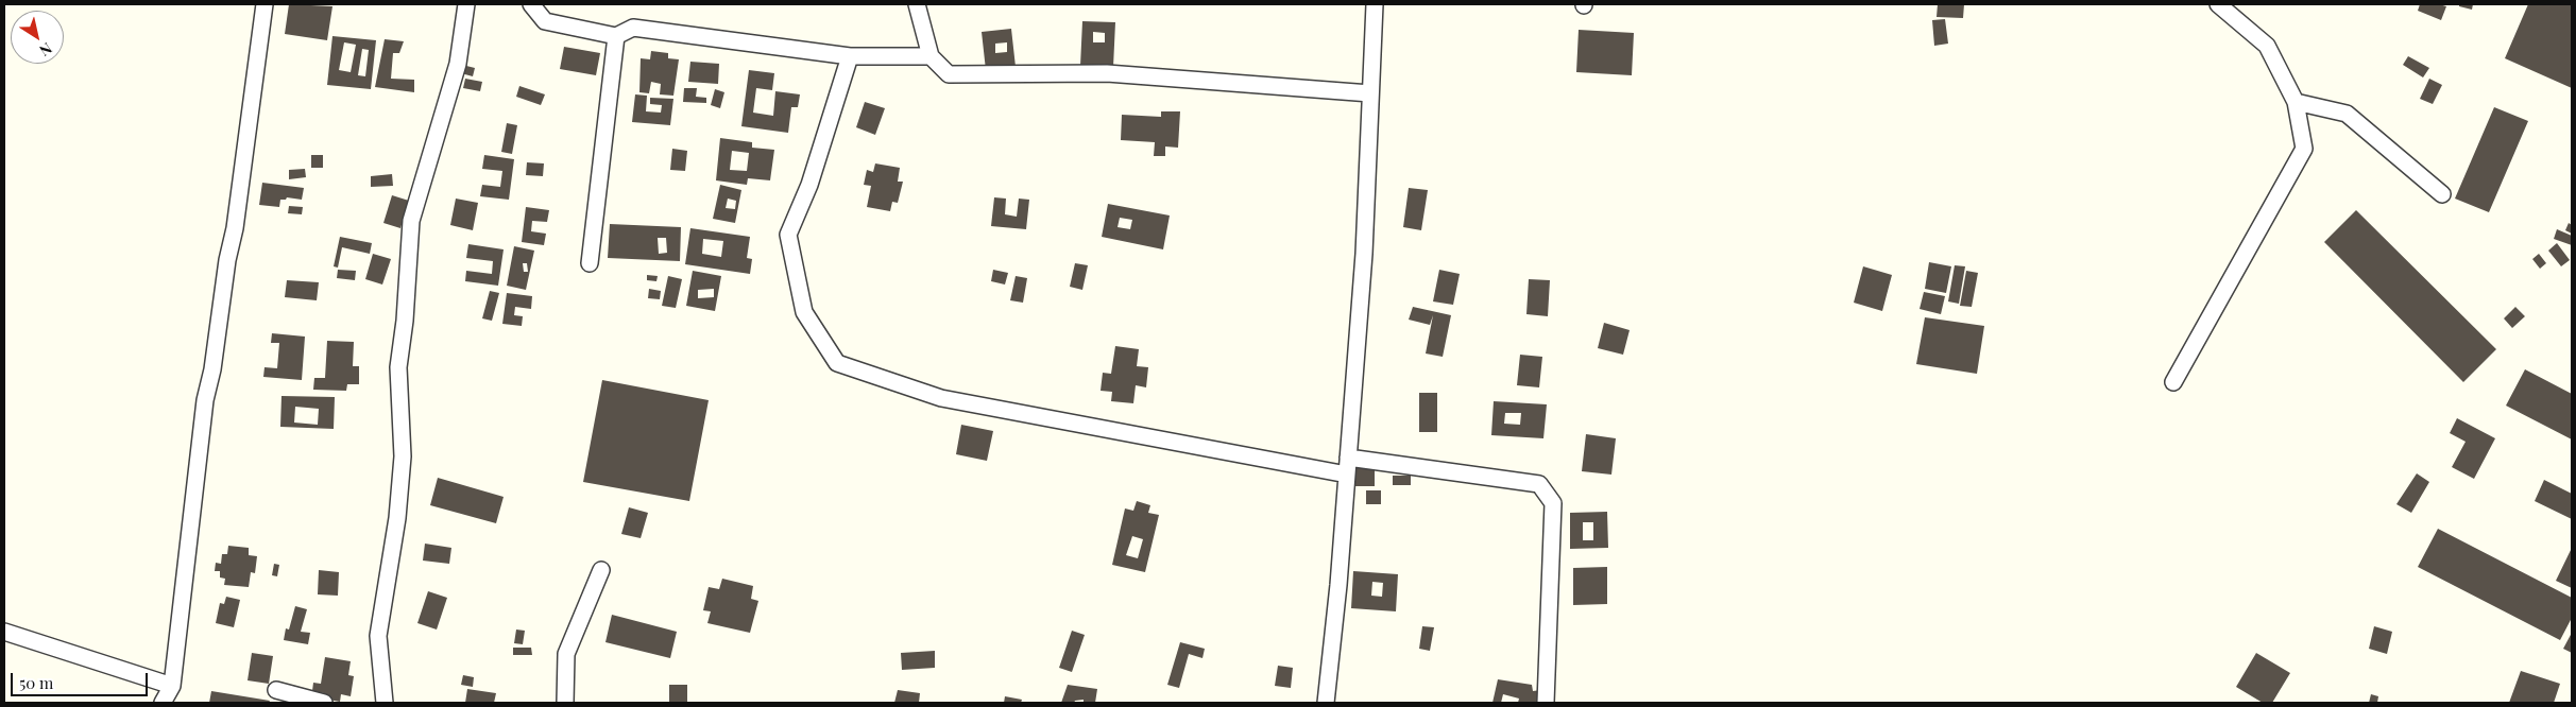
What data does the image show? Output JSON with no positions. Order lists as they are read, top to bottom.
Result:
{
  "scale_bar": "50 m",
  "north": "bottom right"
}
